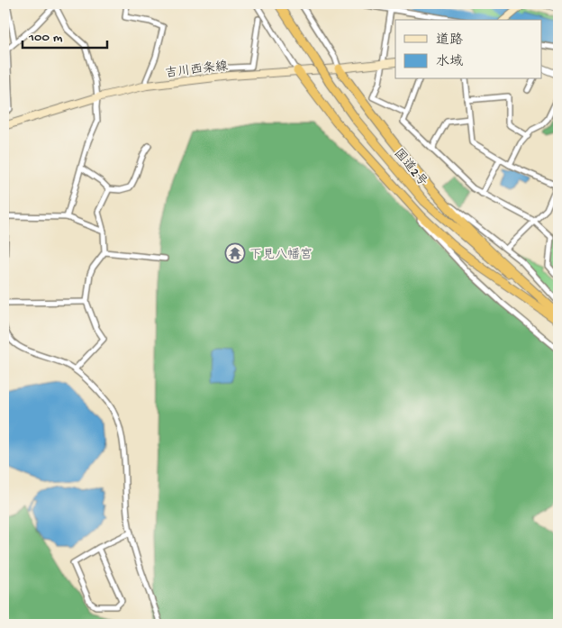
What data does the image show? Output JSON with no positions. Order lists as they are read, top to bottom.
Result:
{
  "streets": {
    "highway": ["国道2号"],
    "main road": ["吉川西条線"]
  },
  "places": {
    "temple": ["下見八幡宮"]
  },
  "legend": ["道路", "水域"],
  "scale_bar": "100 m"
}
